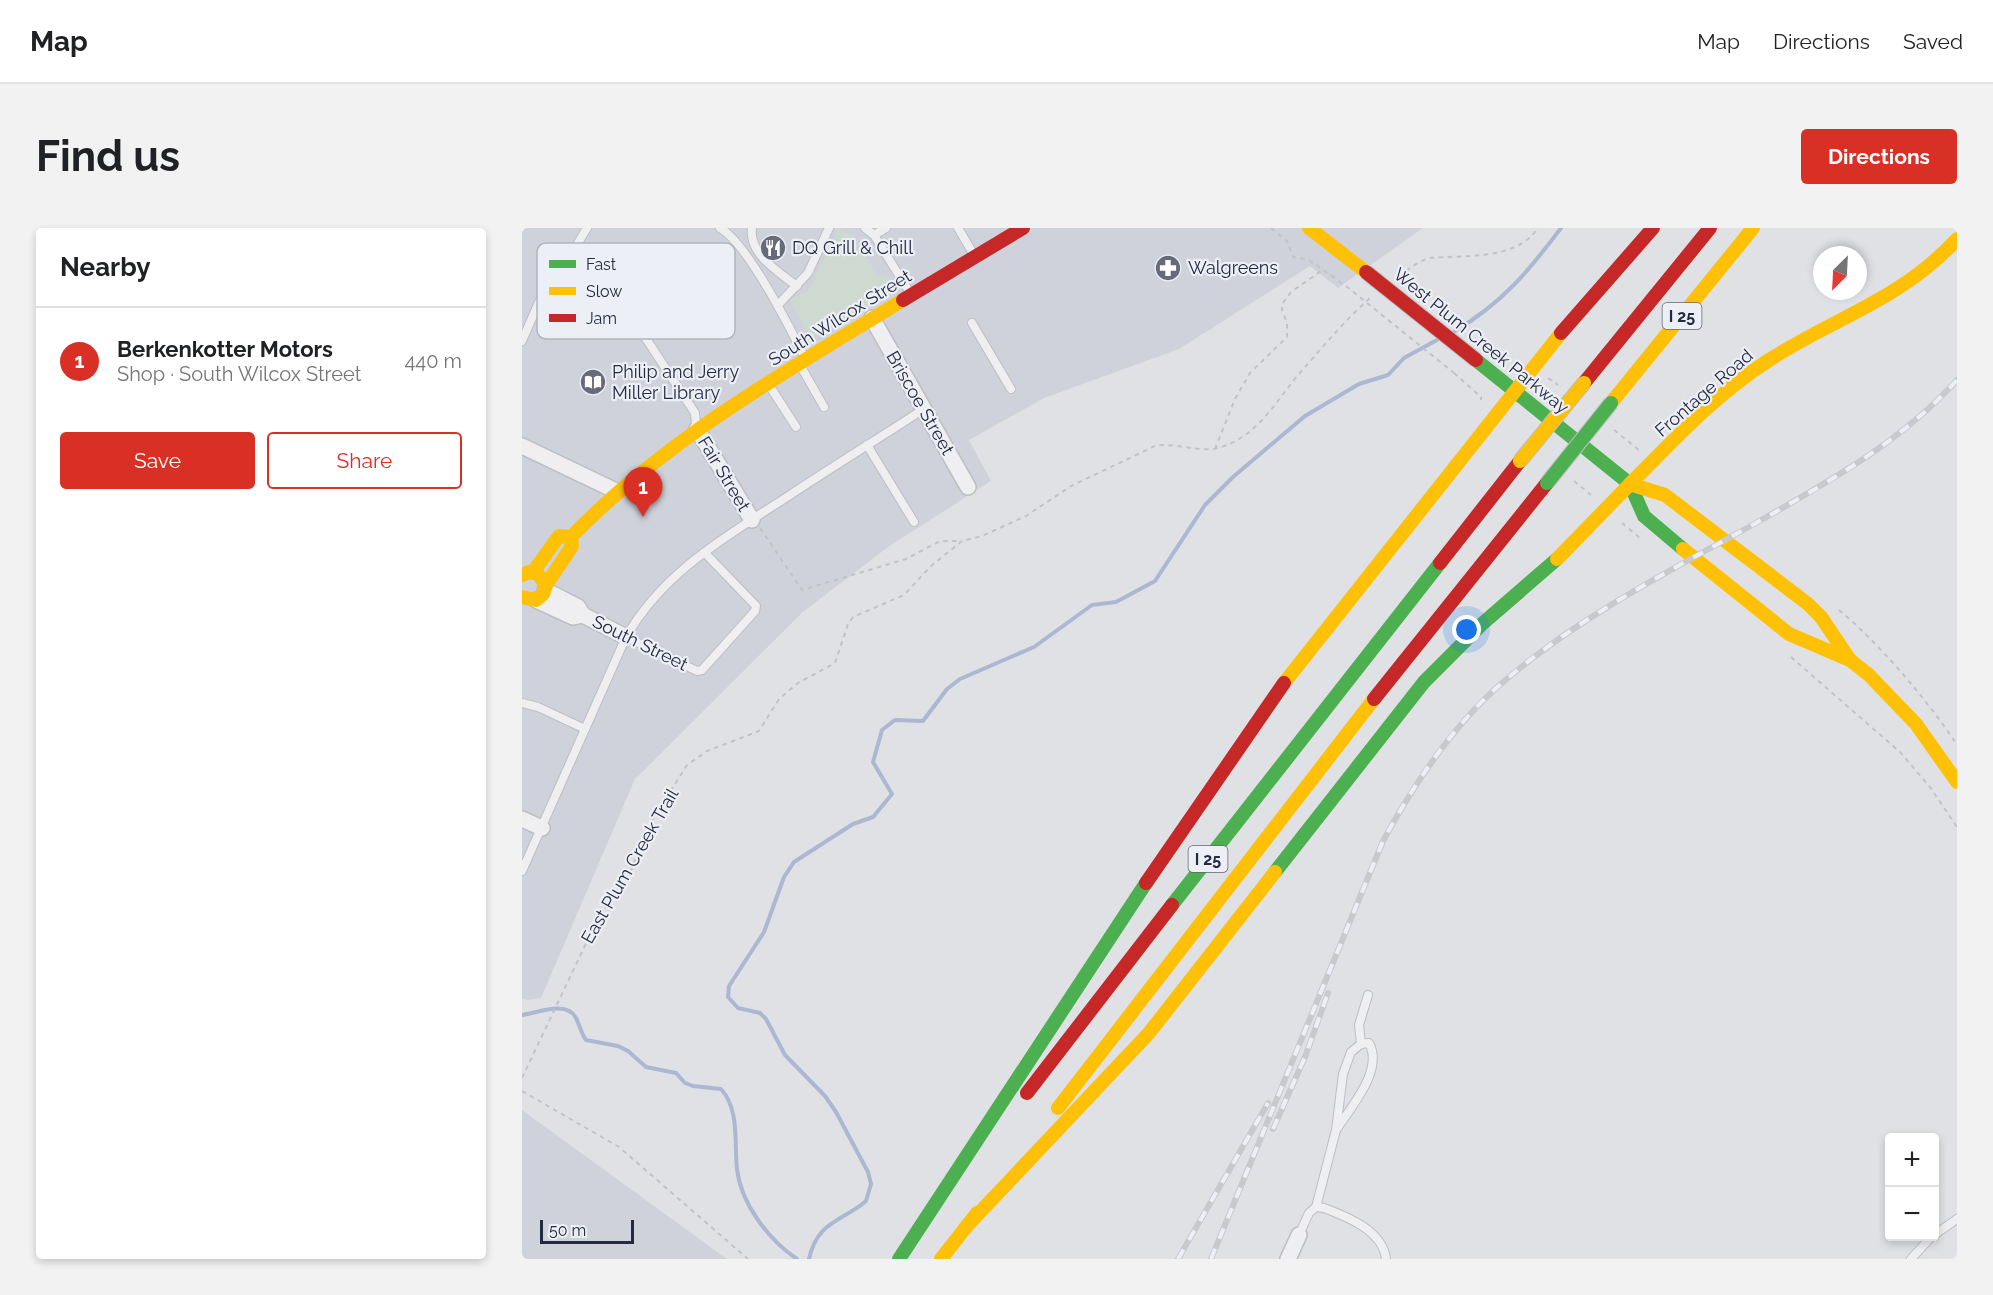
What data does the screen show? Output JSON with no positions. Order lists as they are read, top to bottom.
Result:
{
  "streets": {
    "main road": [
      "I 25",
      "South Wilcox Street",
      "West Plum Creek Parkway",
      "Frontage Road"
    ],
    "street": ["Briscoe Street", "Fair Street", "South Street"],
    "path": ["East Plum Creek Trail"]
  },
  "crossings": [
    ["I 25", "Frontage Road"],
    ["South Wilcox Street", "Briscoe Street"],
    ["South Wilcox Street", "Fair Street"],
    ["South Wilcox Street", "South Street"],
    ["West Plum Creek Parkway", "Frontage Road"]
  ],
  "places": {
    "restaurant": ["DQ Grill & Chill"],
    "pharmacy": ["Walgreens"],
    "library": ["Philip and Jerry Miller Library"]
  },
  "legend": ["Fast", "Slow", "Jam"],
  "scale_bar": "50 m",
  "north": "bottom left",
  "page": {
    "header": "Map",
    "nav": ["Map", "Directions", "Saved"],
    "buttons": [
      "Directions",
      ["Save", "Share"]
    ],
    "title": "Find us",
    "heading": "Nearby",
    "list": [
      {
        "mark": "1",
        "name": "Berkenkotter Motors",
        "note": "Shop · South Wilcox Street",
        "value": "440 m"
      }
    ],
    "pins": "1",
    "map_buttons": ["+", "−"],
    "scale": "50 m"
  }
}
